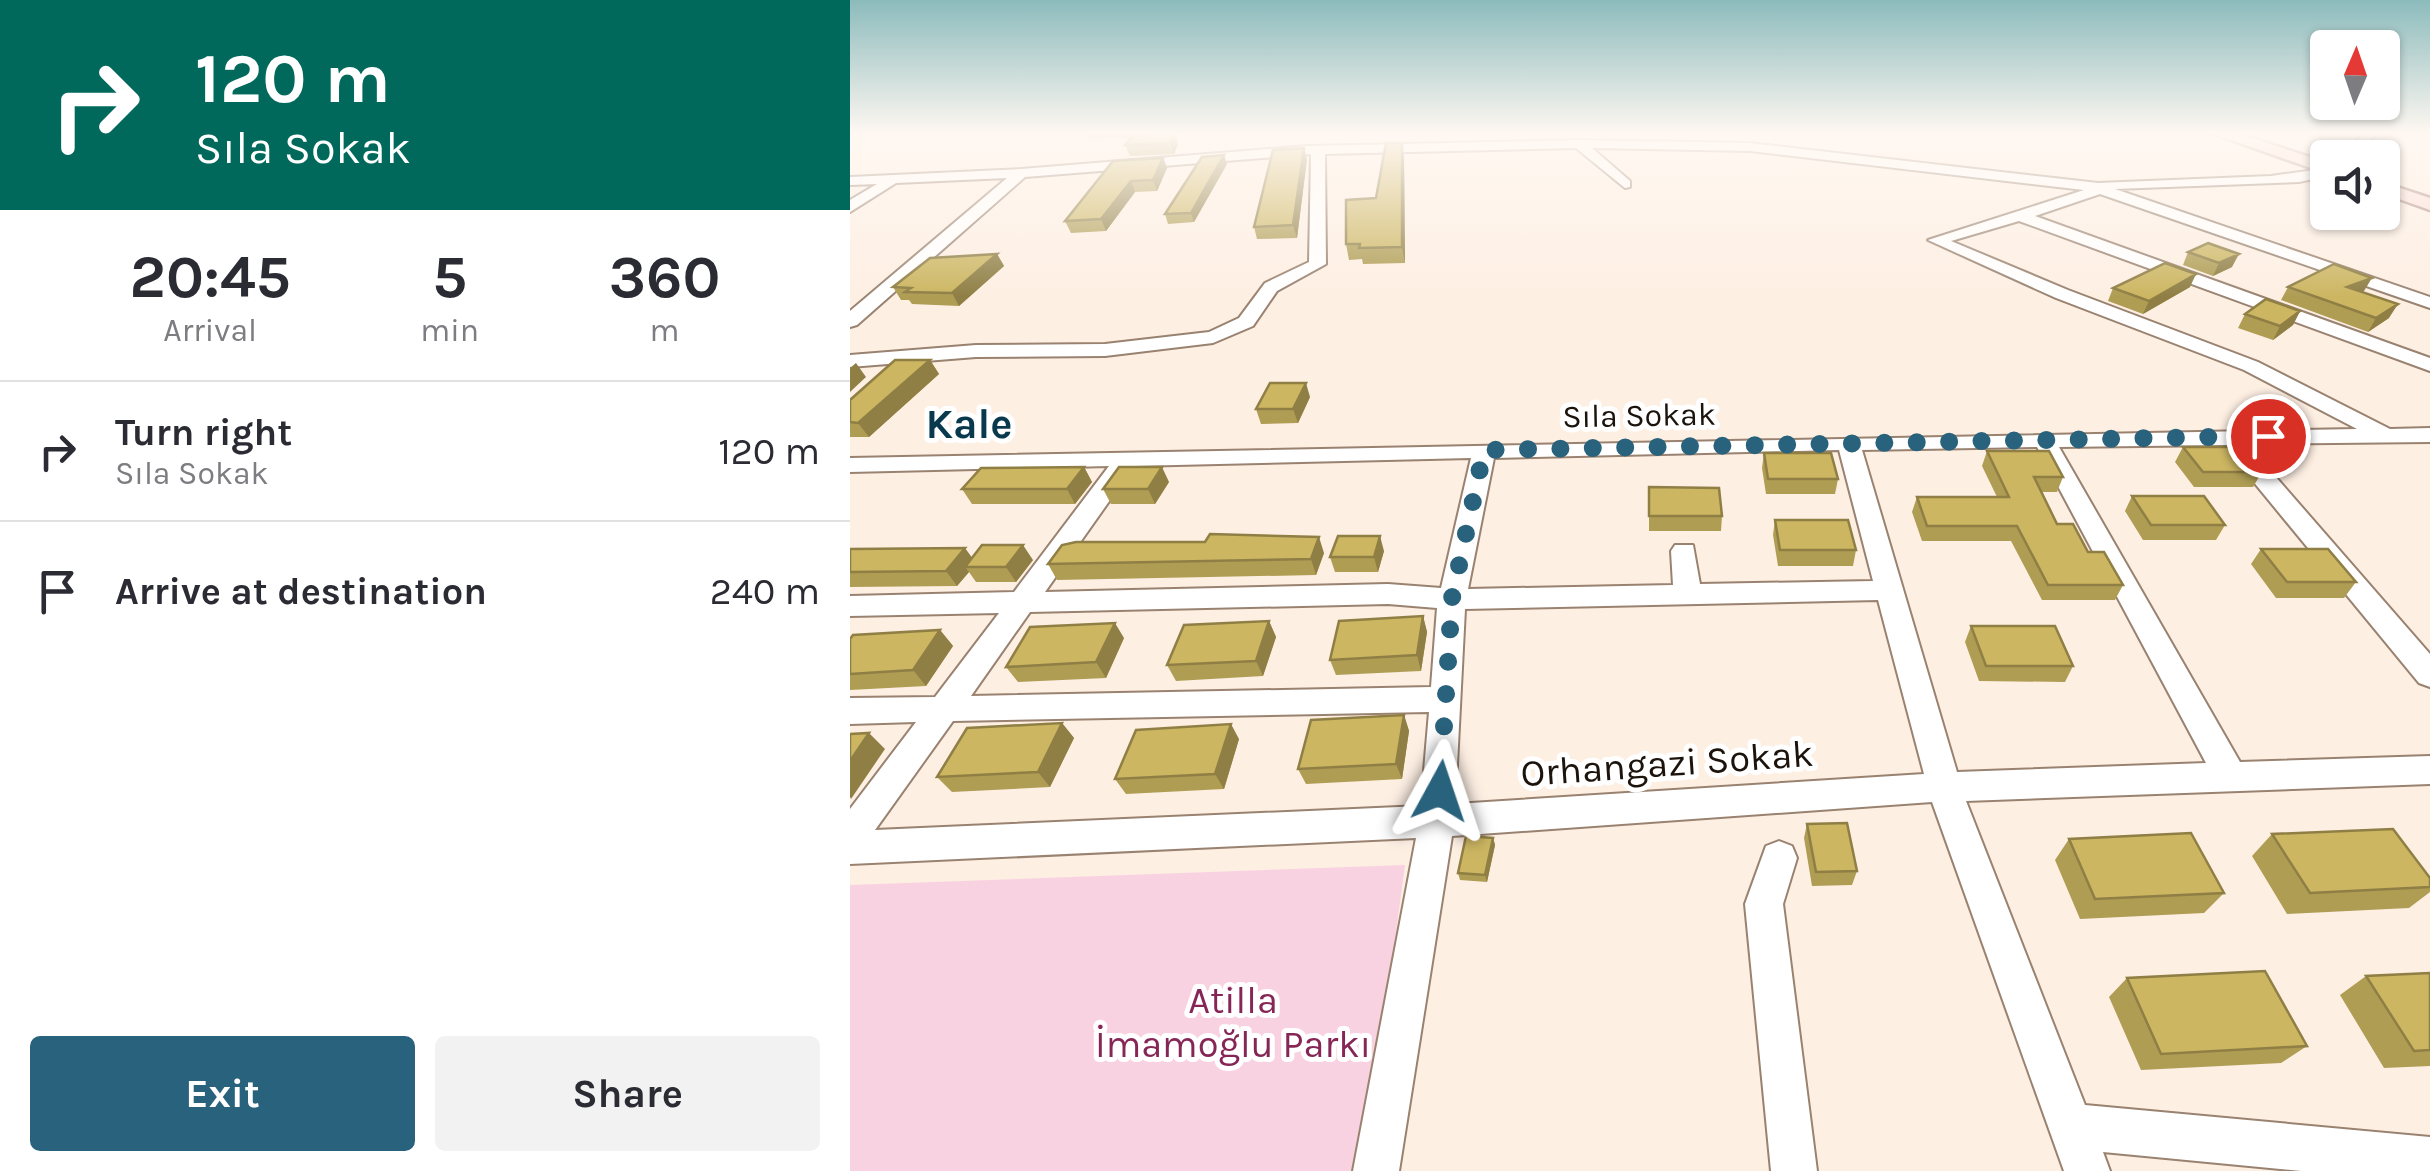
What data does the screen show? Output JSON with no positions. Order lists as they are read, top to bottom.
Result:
{
  "streets": {
    "street": ["Sıla Sokak", "Orhangazi Sokak"]
  },
  "districts": ["Kale"],
  "parks": ["Atilla İmamoğlu Parkı"],
  "north": "top",
  "page": {
    "turn": ["120 m", "Sıla Sokak"],
    "eta": [
      "20:45",
      "Arrival",
      "5",
      "min",
      "360",
      "m"
    ],
    "list": [
      {
        "name": "Turn right",
        "note": "Sıla Sokak",
        "value": "120 m"
      },
      {
        "name": "Arrive at destination",
        "value": "240 m"
      }
    ],
    "buttons": ["Exit", "Share"]
  }
}
